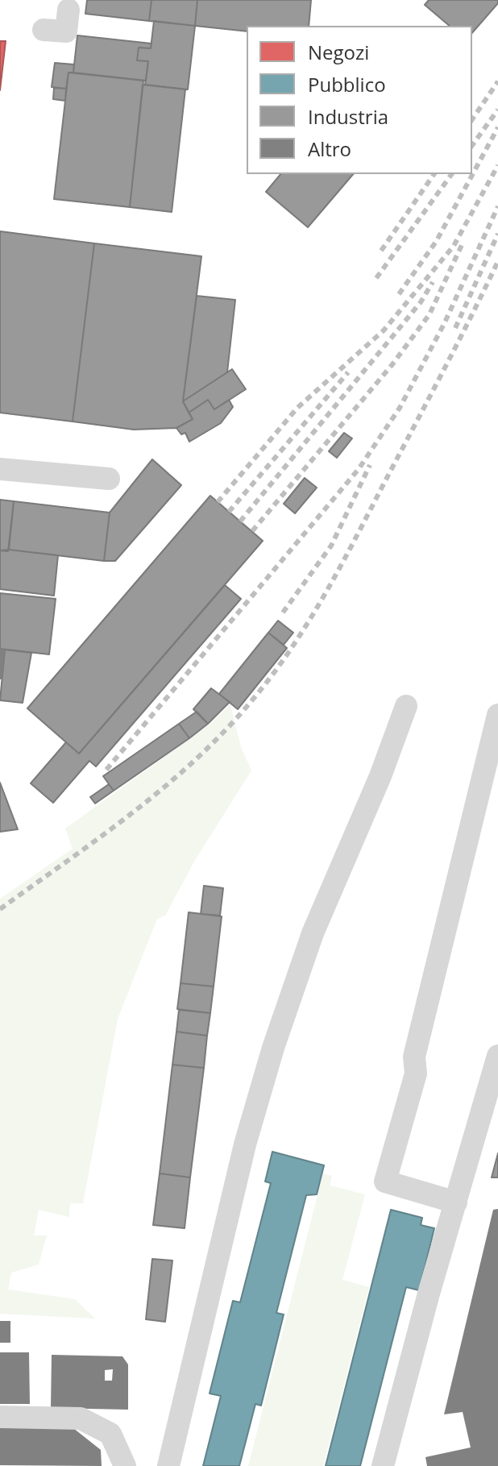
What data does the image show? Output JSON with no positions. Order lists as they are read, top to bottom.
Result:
{
  "legend": [
    "Negozi",
    "Pubblico",
    "Industria",
    "Altro"
  ]
}
